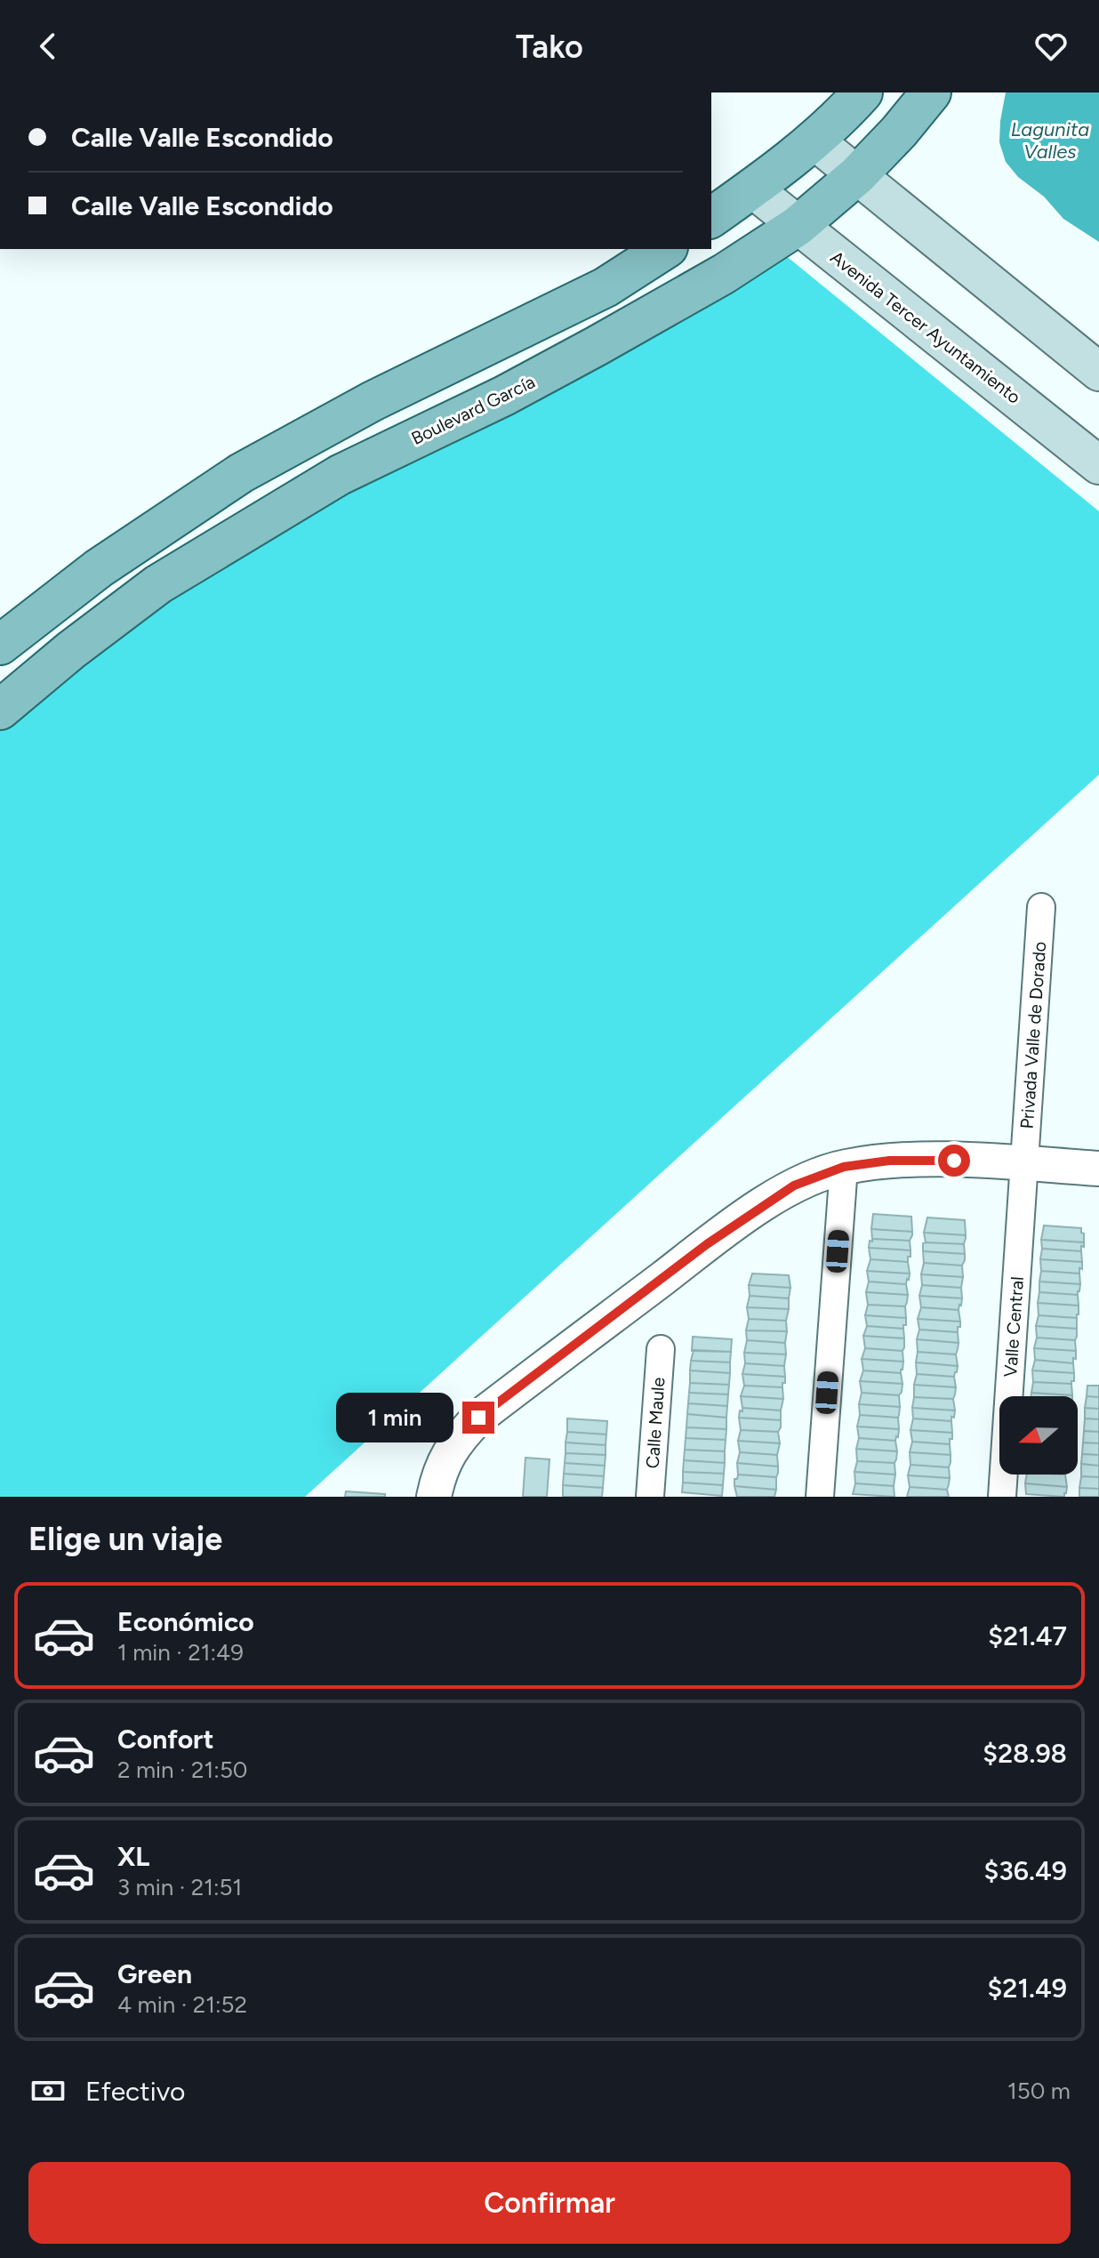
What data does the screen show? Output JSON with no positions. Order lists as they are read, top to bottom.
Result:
{
  "streets": {
    "main road": ["Avenida Tercer Ayuntamiento", "Boulevard García"],
    "street": ["Privada Valle de Dorado", "Valle Central", "Calle Maule"]
  },
  "crossings": [
    ["Avenida Tercer Ayuntamiento", "Boulevard García"],
    ["Privada Valle de Dorado", "Valle Central"]
  ],
  "water": ["Lagunita Valles"],
  "north": "left",
  "page": {
    "header": "Tako",
    "banner": ["Calle Valle Escondido", "Calle Valle Escondido"],
    "bubble": "1 min",
    "heading": "Elige un viaje",
    "list": [
      {
        "name": "Económico",
        "note": "1 min · 21:49",
        "value": "$21.47"
      },
      {
        "name": "Confort",
        "note": "2 min · 21:50",
        "value": "$28.98"
      },
      {
        "name": "XL",
        "note": "3 min · 21:51",
        "value": "$36.49"
      },
      {
        "name": "Green",
        "note": "4 min · 21:52",
        "value": "$21.49"
      }
    ],
    "pay": ["Efectivo", "150 m"],
    "buttons": "Confirmar"
  }
}
